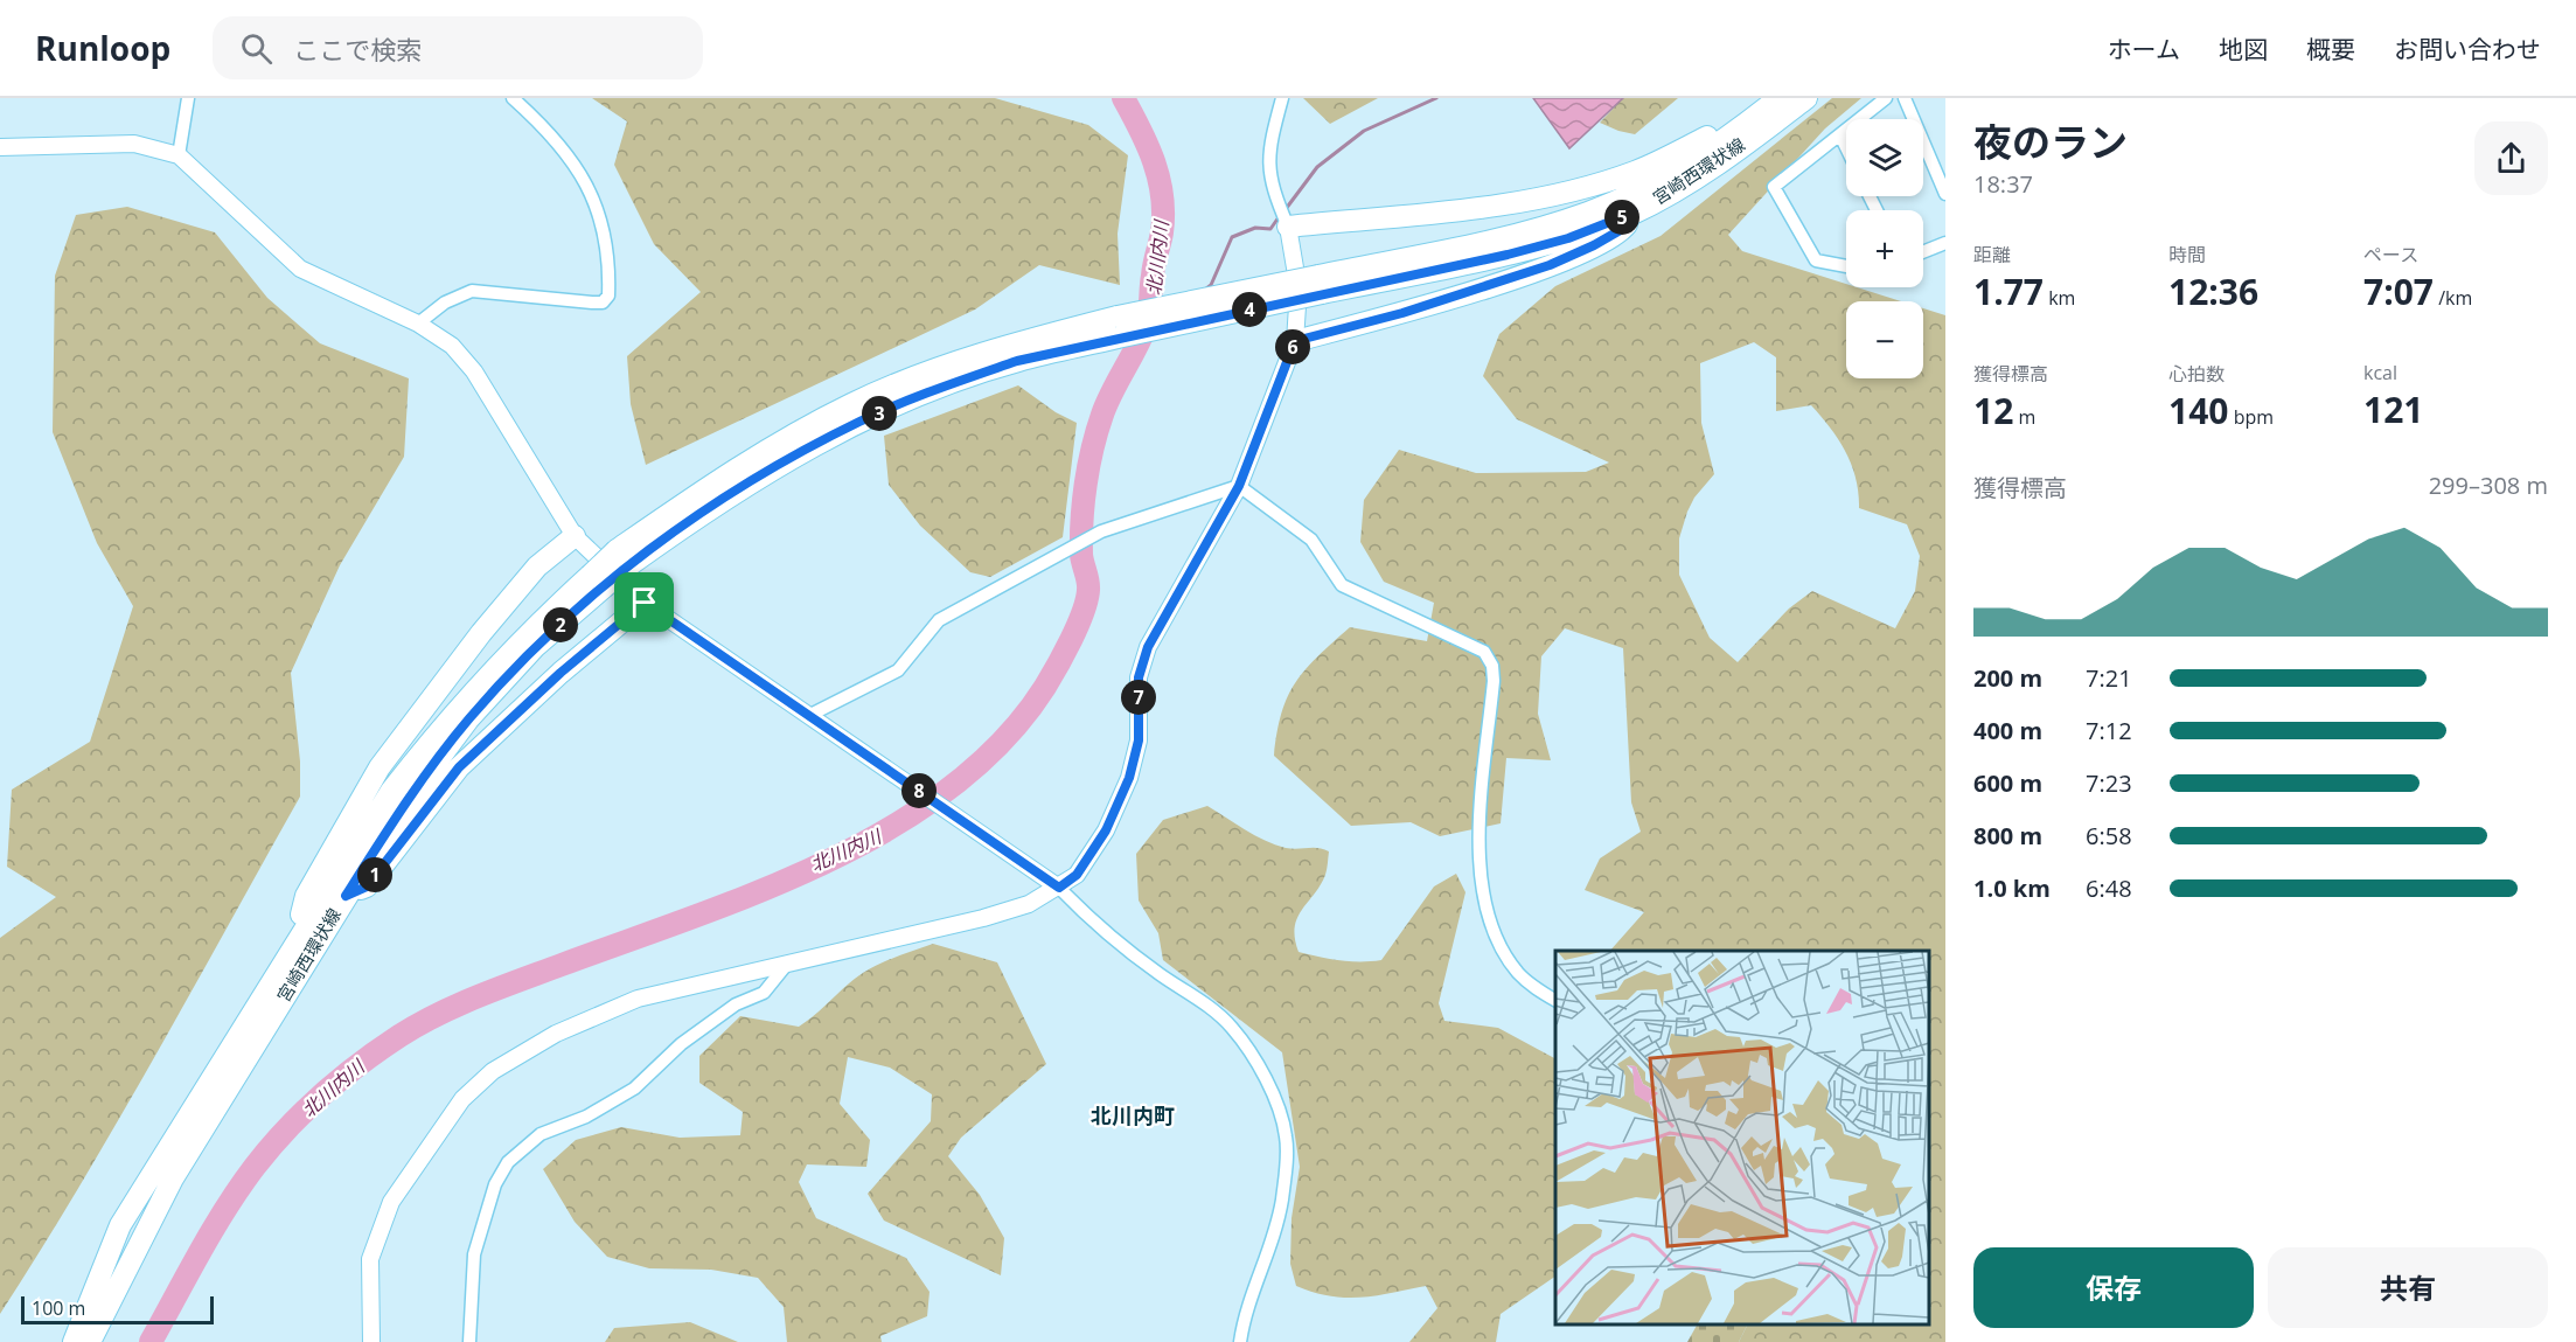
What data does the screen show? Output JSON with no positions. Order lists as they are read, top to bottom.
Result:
{
  "streets": {
    "main road": ["宮崎西環状線"]
  },
  "districts": ["北川内町"],
  "water": ["北川内川"],
  "scale_bar": "100 m",
  "page": {
    "header": "Runloop",
    "search": "ここで検索",
    "nav": [
      "ホーム",
      "地図",
      "概要",
      "お問い合わせ"
    ],
    "heading": ["夜のラン", "18:37"],
    "map_buttons": ["+", "−"],
    "pins": [
      "5",
      "4",
      "6",
      "3",
      "2",
      "7",
      "8",
      "1"
    ],
    "stats": [
      ["距離", "1.77 km"],
      ["時間", "12:36"],
      ["ペース", "7:07 /km"],
      ["獲得標高", "12 m"],
      ["心拍数", "140 bpm"],
      ["kcal", "121"]
    ],
    "chart": ["獲得標高", "299–308 m"],
    "list": [
      {
        "name": "200 m",
        "note": "7:21"
      },
      {
        "name": "400 m",
        "note": "7:12"
      },
      {
        "name": "600 m",
        "note": "7:23"
      },
      {
        "name": "800 m",
        "note": "6:58"
      },
      {
        "name": "1.0 km",
        "note": "6:48"
      }
    ],
    "buttons": ["保存", "共有"],
    "scale": "100 m"
  }
}
